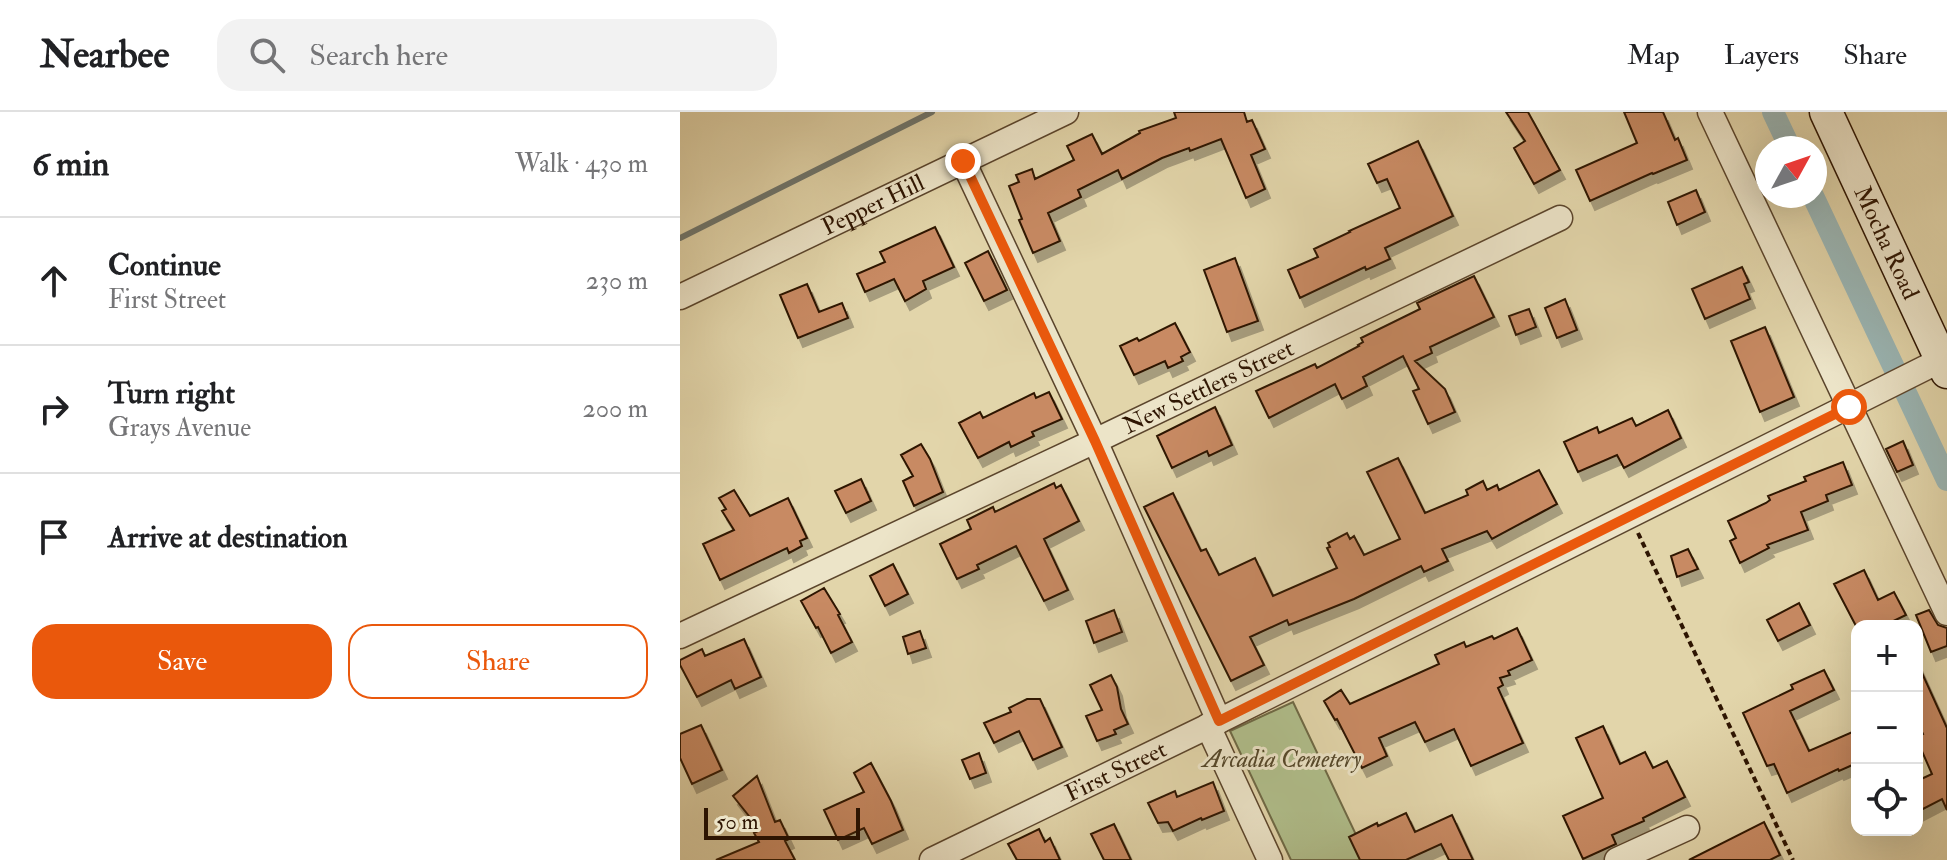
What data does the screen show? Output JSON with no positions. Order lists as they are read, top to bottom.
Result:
{
  "streets": {
    "street": [
      "Pepper Hill",
      "Mocha Road",
      "New Settlers Street",
      "First Street"
    ]
  },
  "crossings": [
    ["Mocha Road", "First Street"]
  ],
  "parks": ["Arcadia Cemetery"],
  "scale_bar": "50 m",
  "north": "top right",
  "page": {
    "header": "Nearbee",
    "search": "Search here",
    "nav": ["Map", "Layers", "Share"],
    "heading": ["6 min", "Walk · 430 m"],
    "list": [
      ["Continue", "First Street", "230 m"],
      ["Turn right", "Grays Avenue", "200 m"],
      "Arrive at destination"
    ],
    "buttons": ["Save", "Share"],
    "map_buttons": ["+", "−"],
    "scale": "50 m"
  }
}
